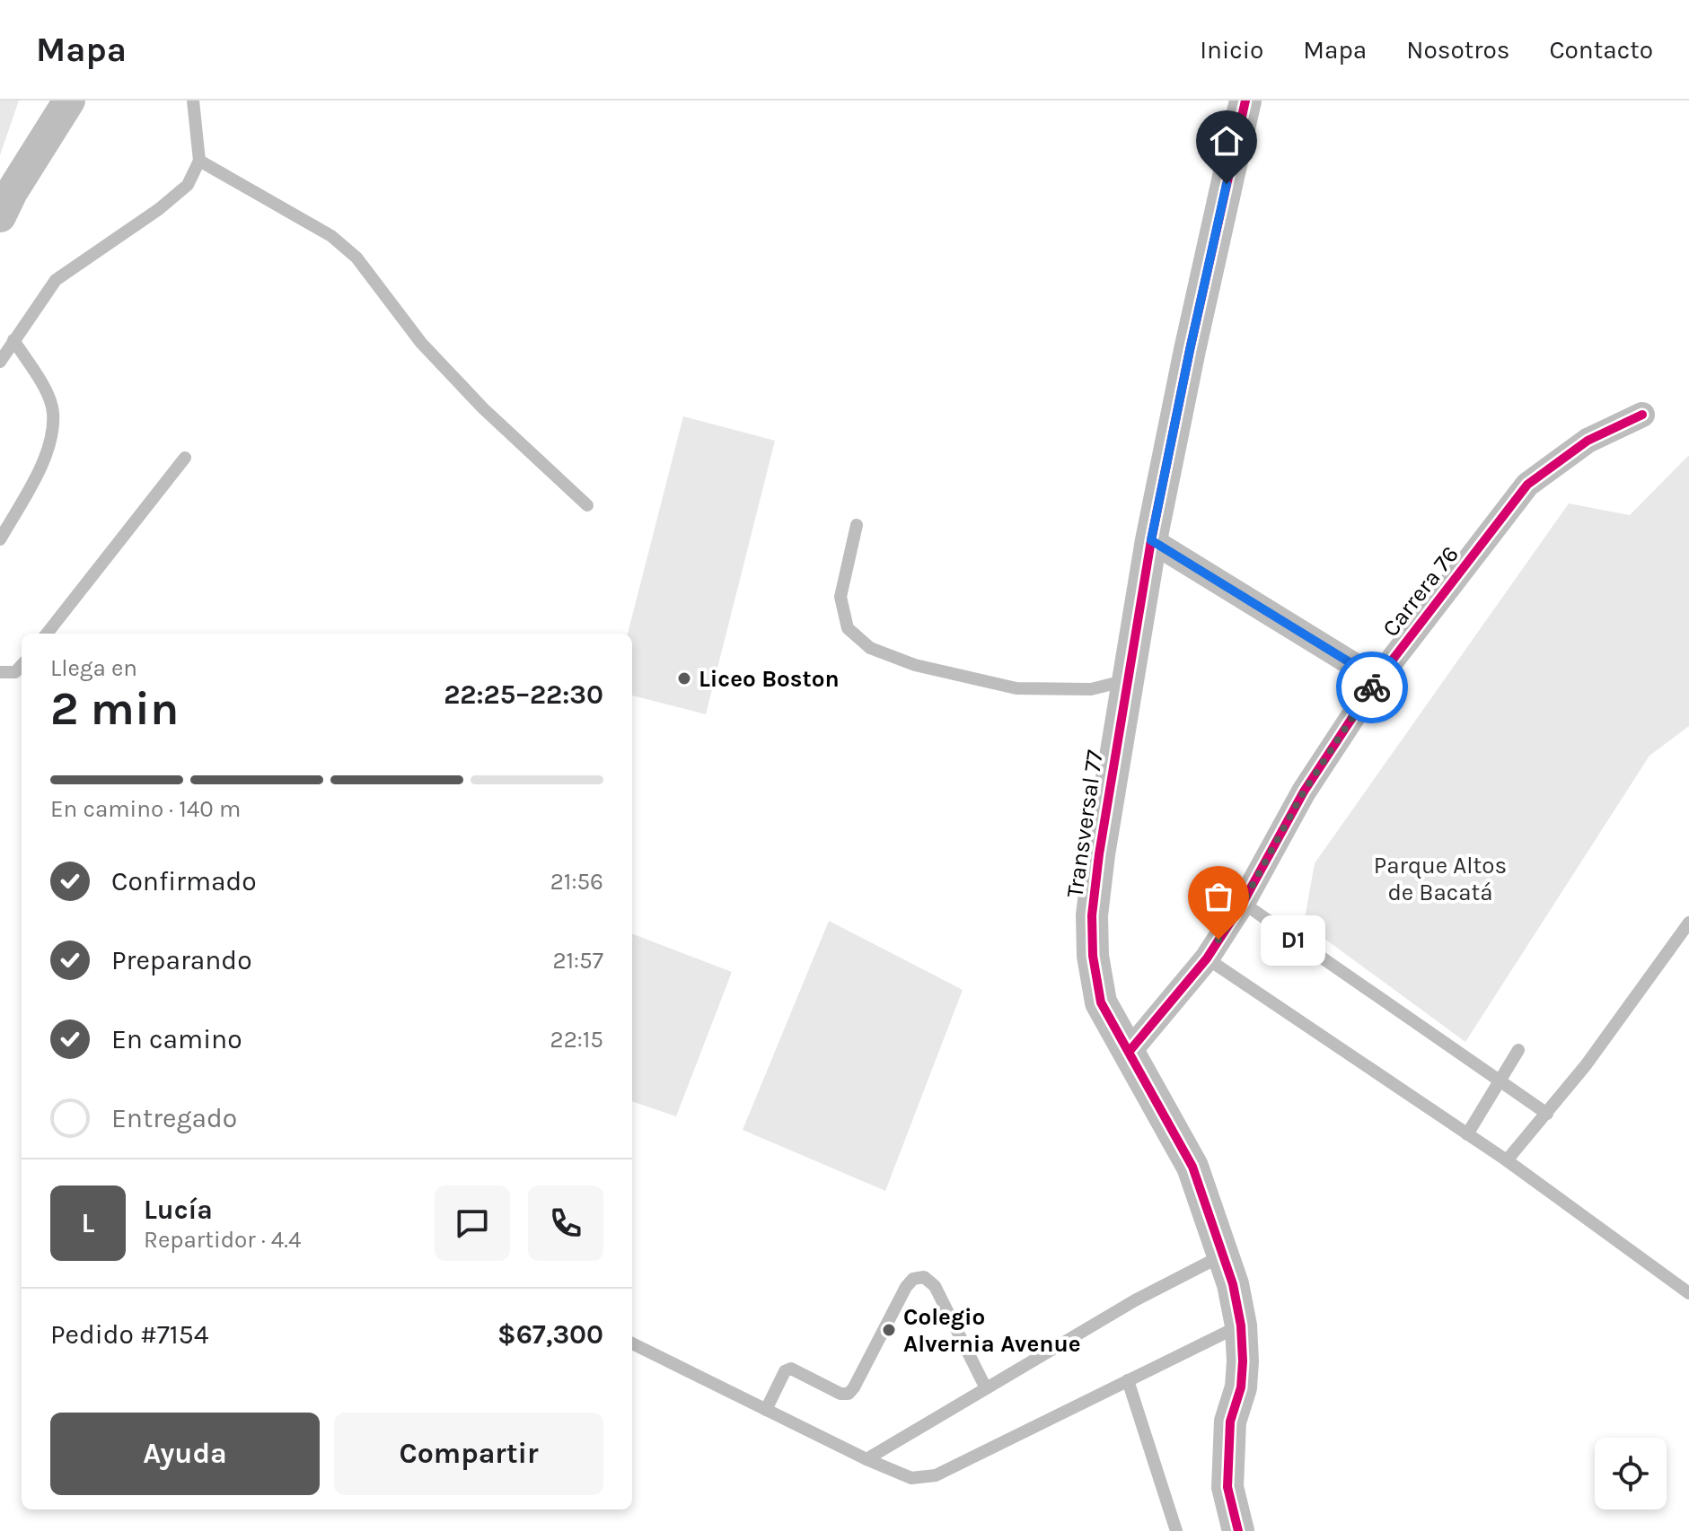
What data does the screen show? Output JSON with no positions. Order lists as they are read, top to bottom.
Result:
{
  "streets": {
    "street": ["Carrera 76", "Transversal 77"]
  },
  "crossings": [
    ["Carrera 76", "Transversal 77"]
  ],
  "parks": ["Parque Altos de Bacatá"],
  "places": ["Liceo Boston", "D1", "Colegio Alvernia Avenue"],
  "page": {
    "header": "Mapa",
    "nav": [
      "Inicio",
      "Mapa",
      "Nosotros",
      "Contacto"
    ],
    "heading": ["2 min", "Llega en", "22:25–22:30"],
    "panel": [
      "Lucía",
      "Repartidor · 4.4",
      "Pedido #7154",
      "$67,300"
    ],
    "bar": "En camino · 140 m",
    "list": [
      ["Confirmado", "21:56"],
      ["Preparando", "21:57"],
      ["En camino", "22:15"],
      "Entregado"
    ],
    "bubble": "D1",
    "round": "L",
    "buttons": ["Ayuda", "Compartir"]
  }
}
